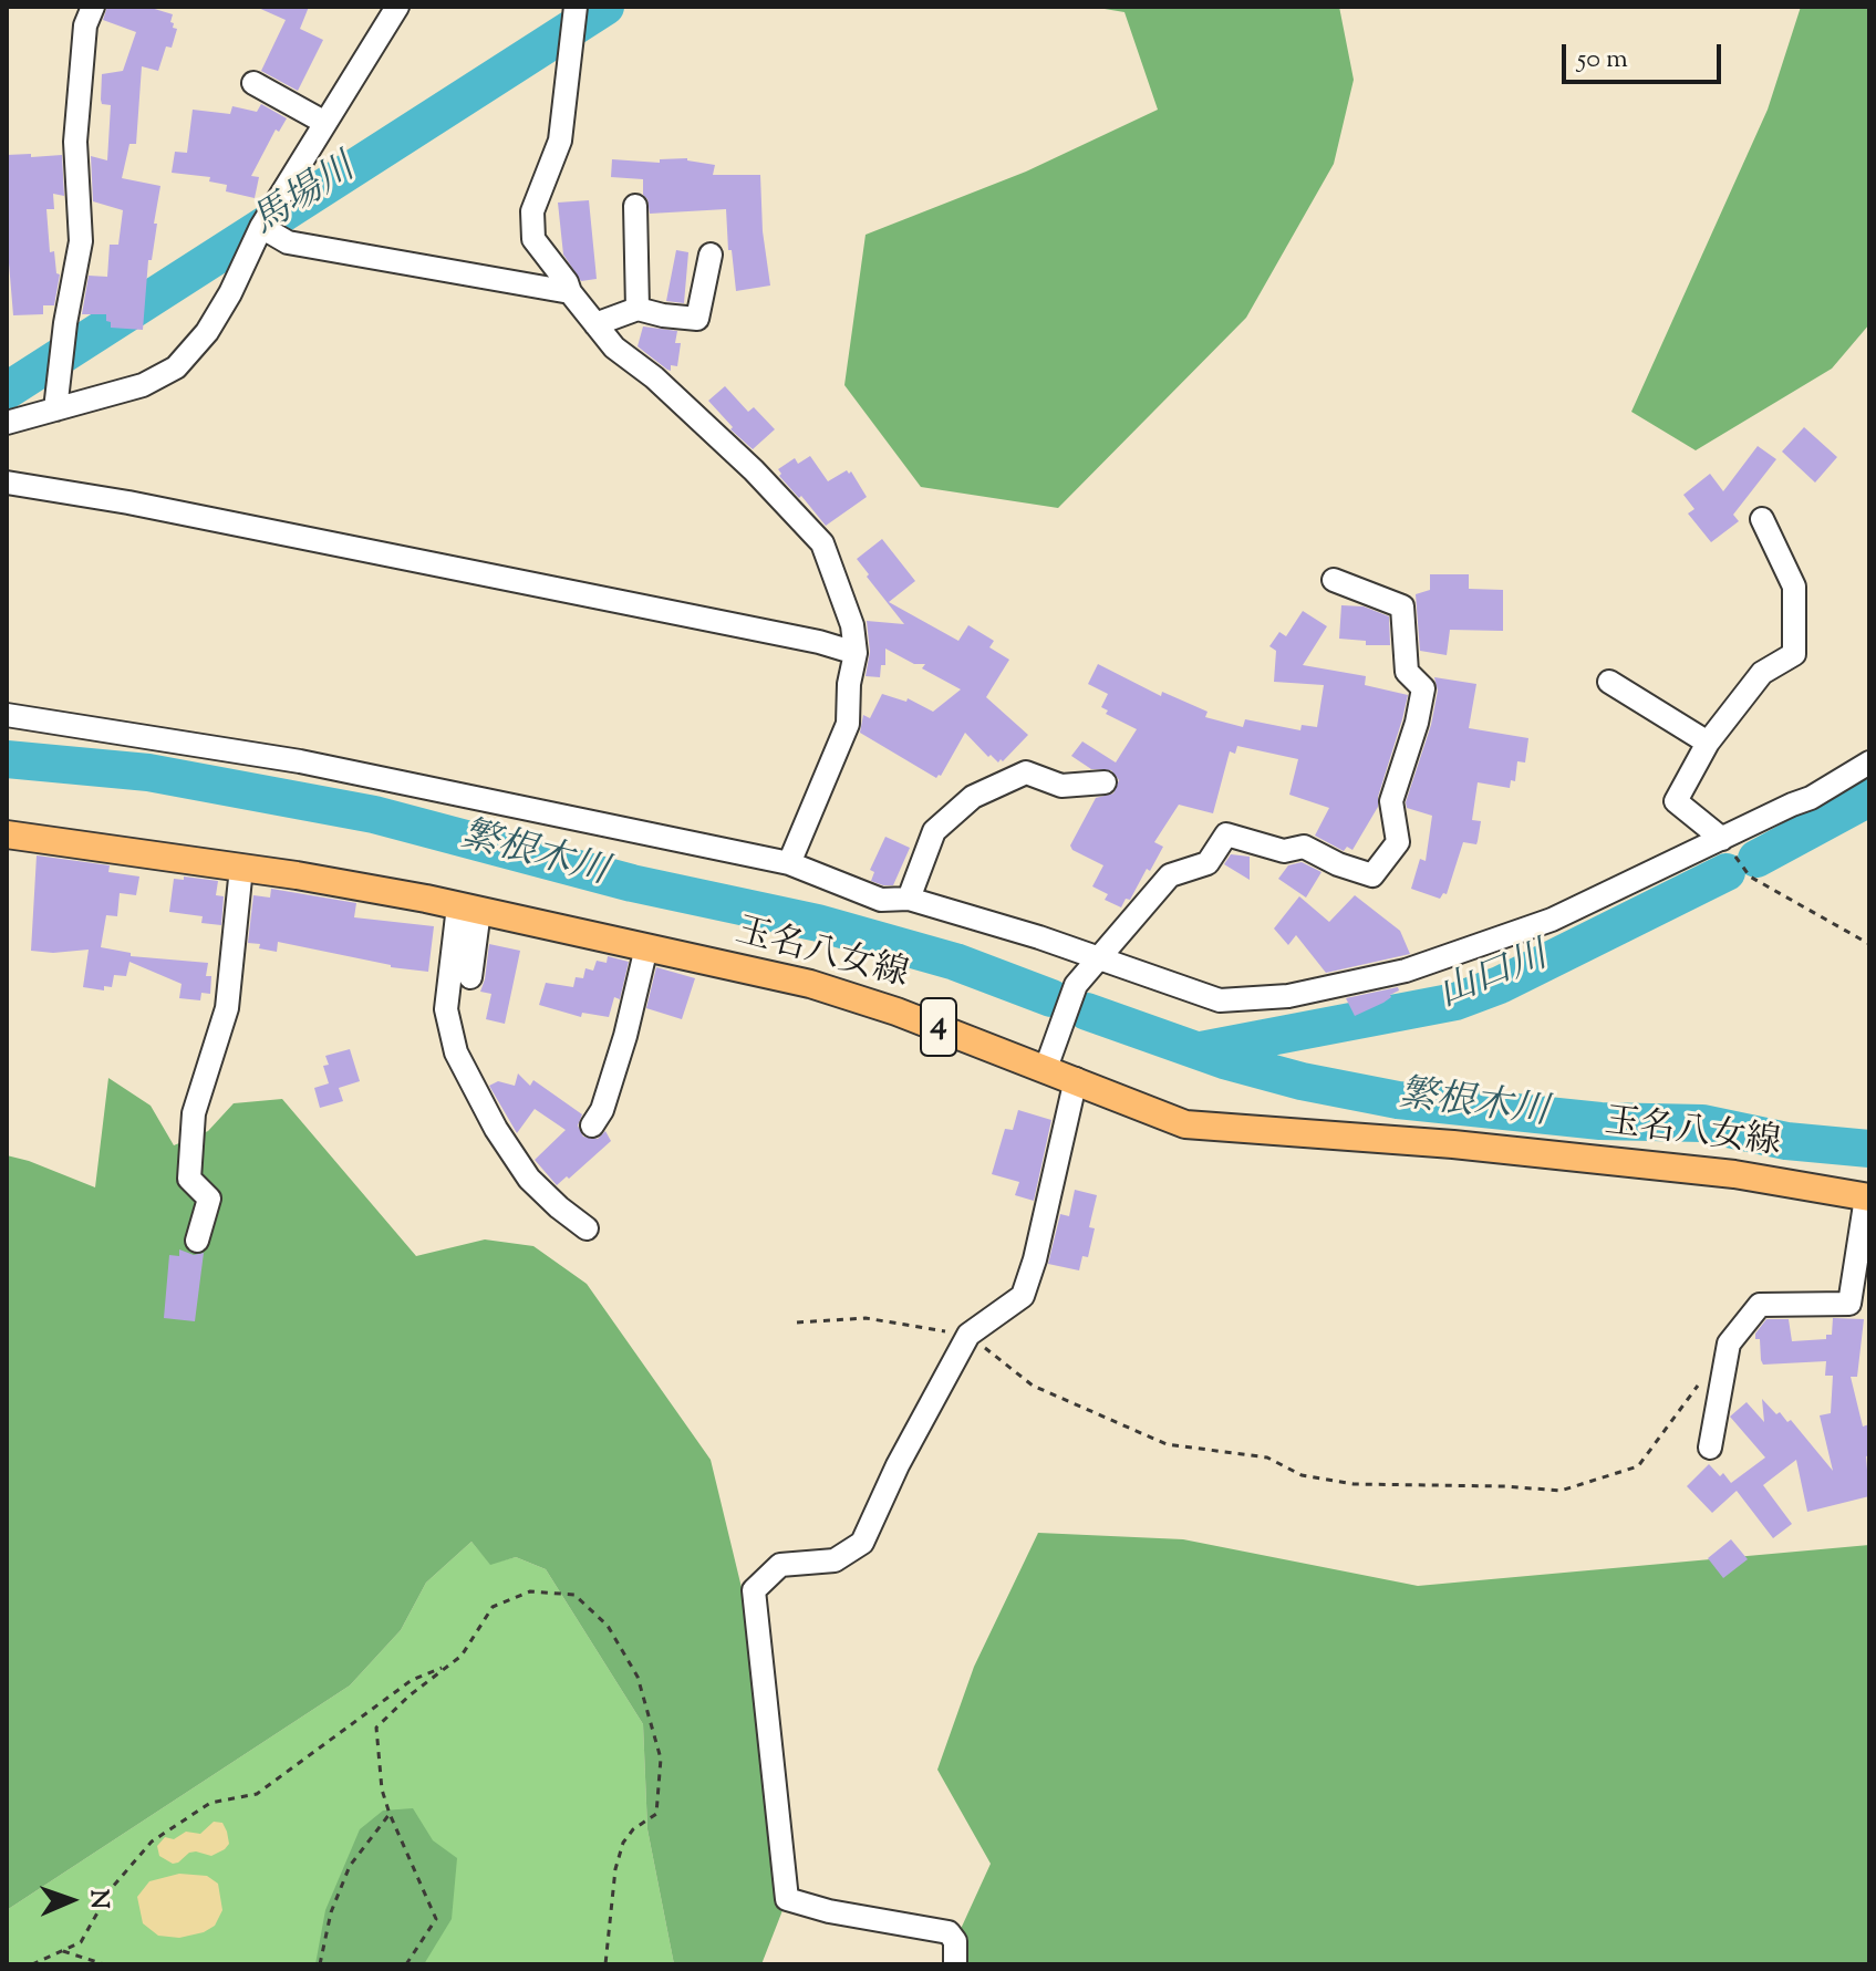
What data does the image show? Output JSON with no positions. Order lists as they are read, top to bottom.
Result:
{
  "streets": {
    "main road": ["玉名八女線", "4"]
  },
  "water": ["馬場川", "繁根木川", "山口川"],
  "scale_bar": "50 m",
  "north": "right"
}
